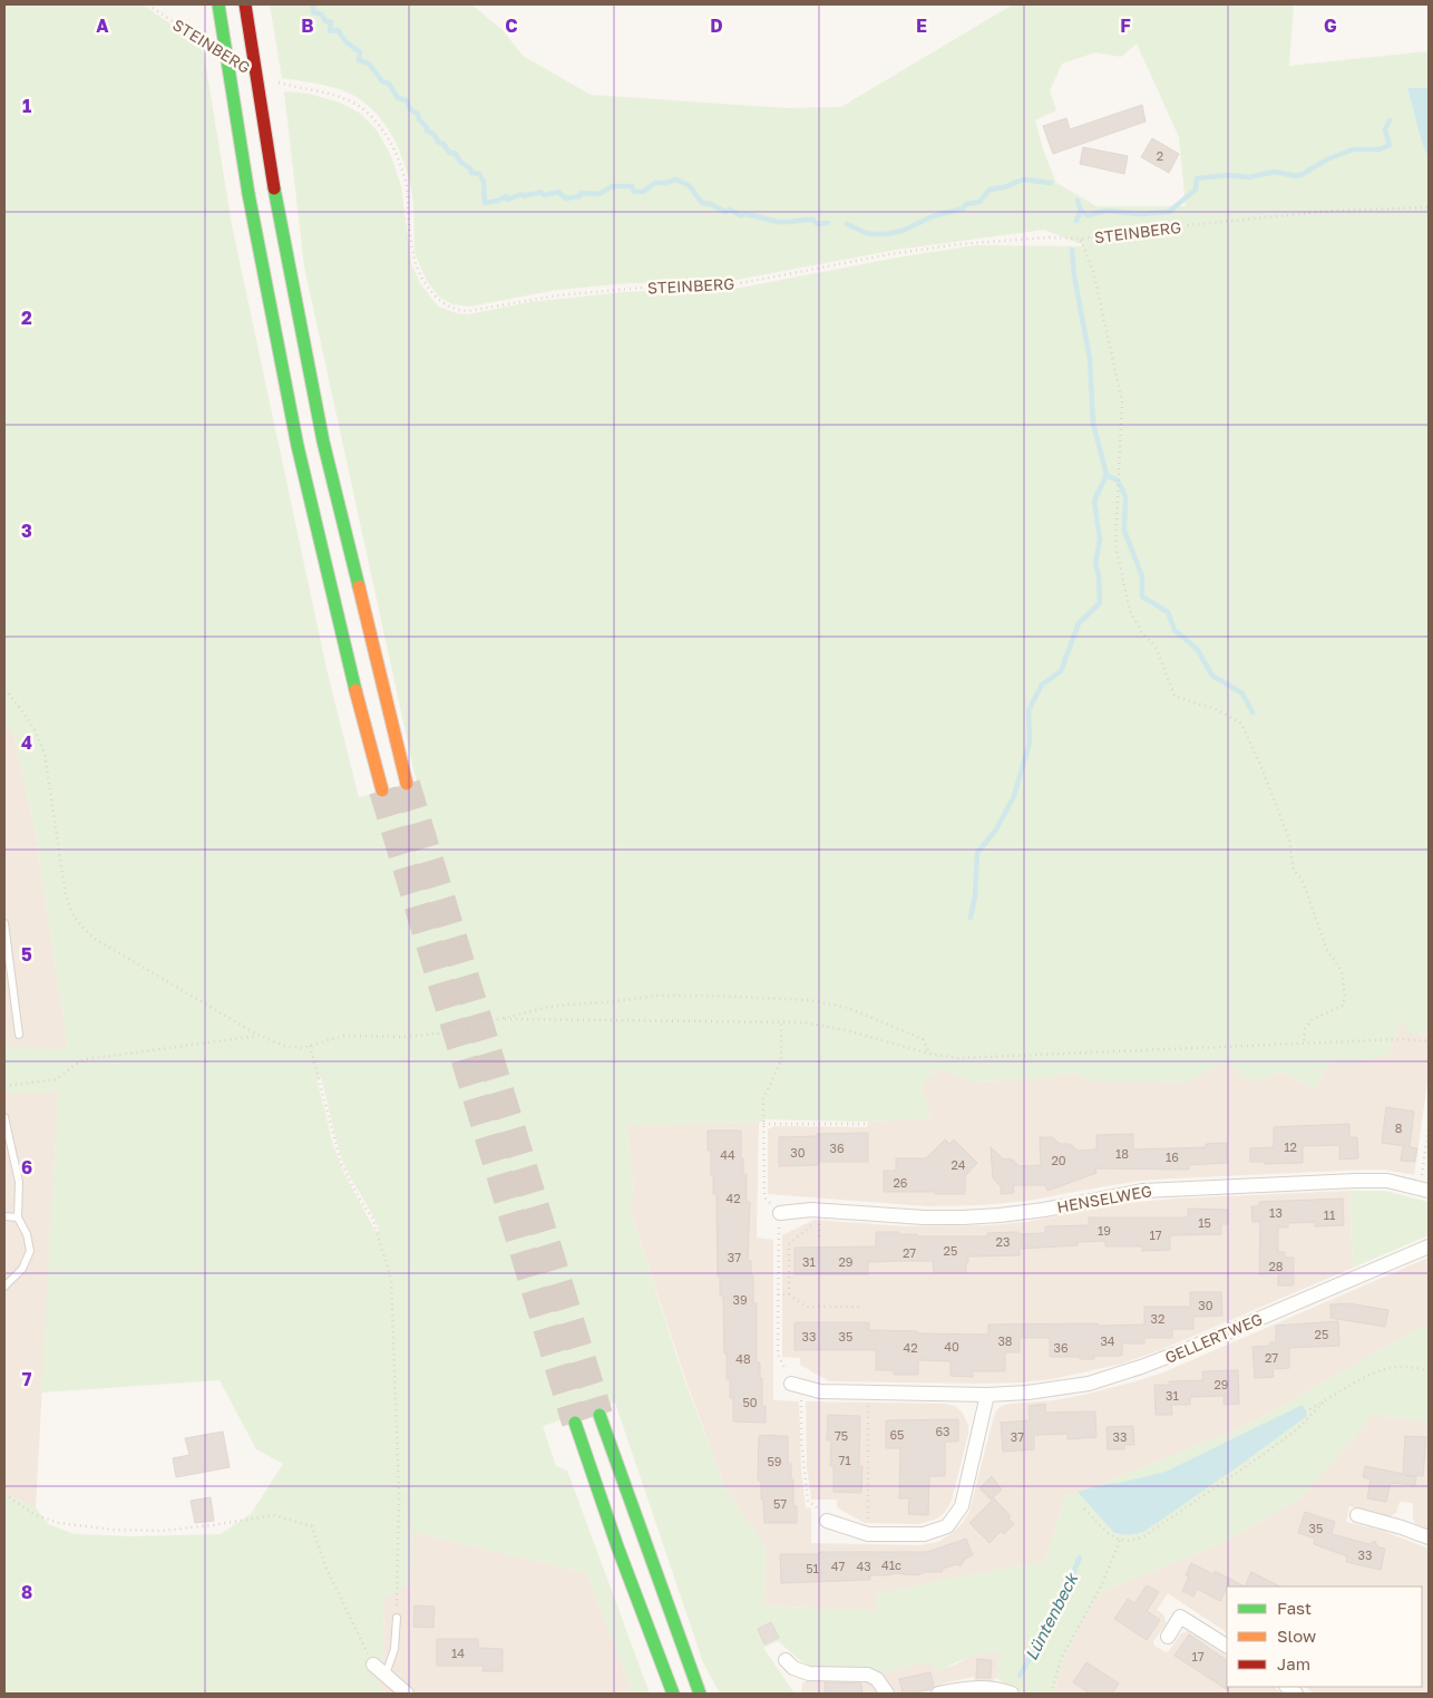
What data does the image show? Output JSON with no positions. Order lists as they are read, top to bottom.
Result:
{
  "streets": {
    "street": ["HENSELWEG", "GELLERTWEG"],
    "path": ["STEINBERG"]
  },
  "water": ["Lüntenbeck"],
  "house_numbers": [
    "2",
    "8",
    "12",
    "36",
    "30",
    "18",
    "44",
    "16",
    "20",
    "24",
    "26",
    "42",
    "13",
    "11",
    "15",
    "19",
    "17",
    "23",
    "25",
    "27",
    "37",
    "31",
    "29",
    "28",
    "39",
    "30",
    "32",
    "25",
    "33",
    "35",
    "38",
    "34",
    "40",
    "42",
    "36",
    "27",
    "48",
    "29",
    "31",
    "50",
    "63",
    "65",
    "75",
    "37",
    "33",
    "71",
    "59",
    "57",
    "35",
    "33",
    "41c",
    "47",
    "43",
    "51",
    "14",
    "17"
  ],
  "legend": ["Fast", "Slow", "Jam"],
  "grid": {
    "columns": [
      "A",
      "B",
      "C",
      "D",
      "E",
      "F",
      "G"
    ],
    "rows": [
      "1",
      "2",
      "3",
      "4",
      "5",
      "6",
      "7",
      "8"
    ]
  }
}
